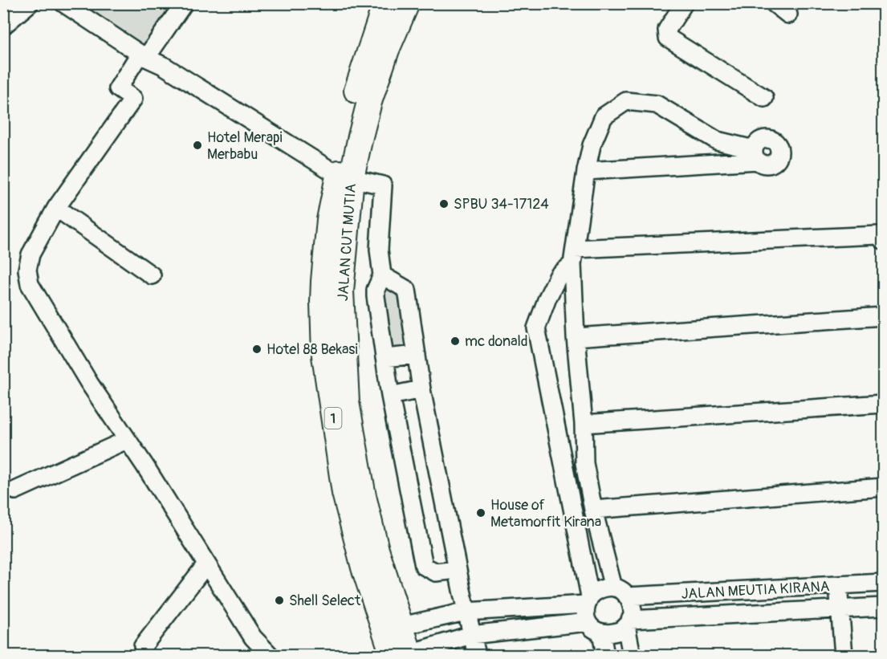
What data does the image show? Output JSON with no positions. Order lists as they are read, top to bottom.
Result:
{
  "streets": {
    "highway": ["JALAN CUT MUTIA", "1"],
    "street": ["JALAN MEUTIA KIRANA"]
  },
  "places": [
    "Hotel Merapi Merbabu",
    "SPBU 34-17124",
    "mc donald",
    "Hotel 88 Bekasi",
    "House of Metamorfit Kirana",
    "Shell Select"
  ]
}
